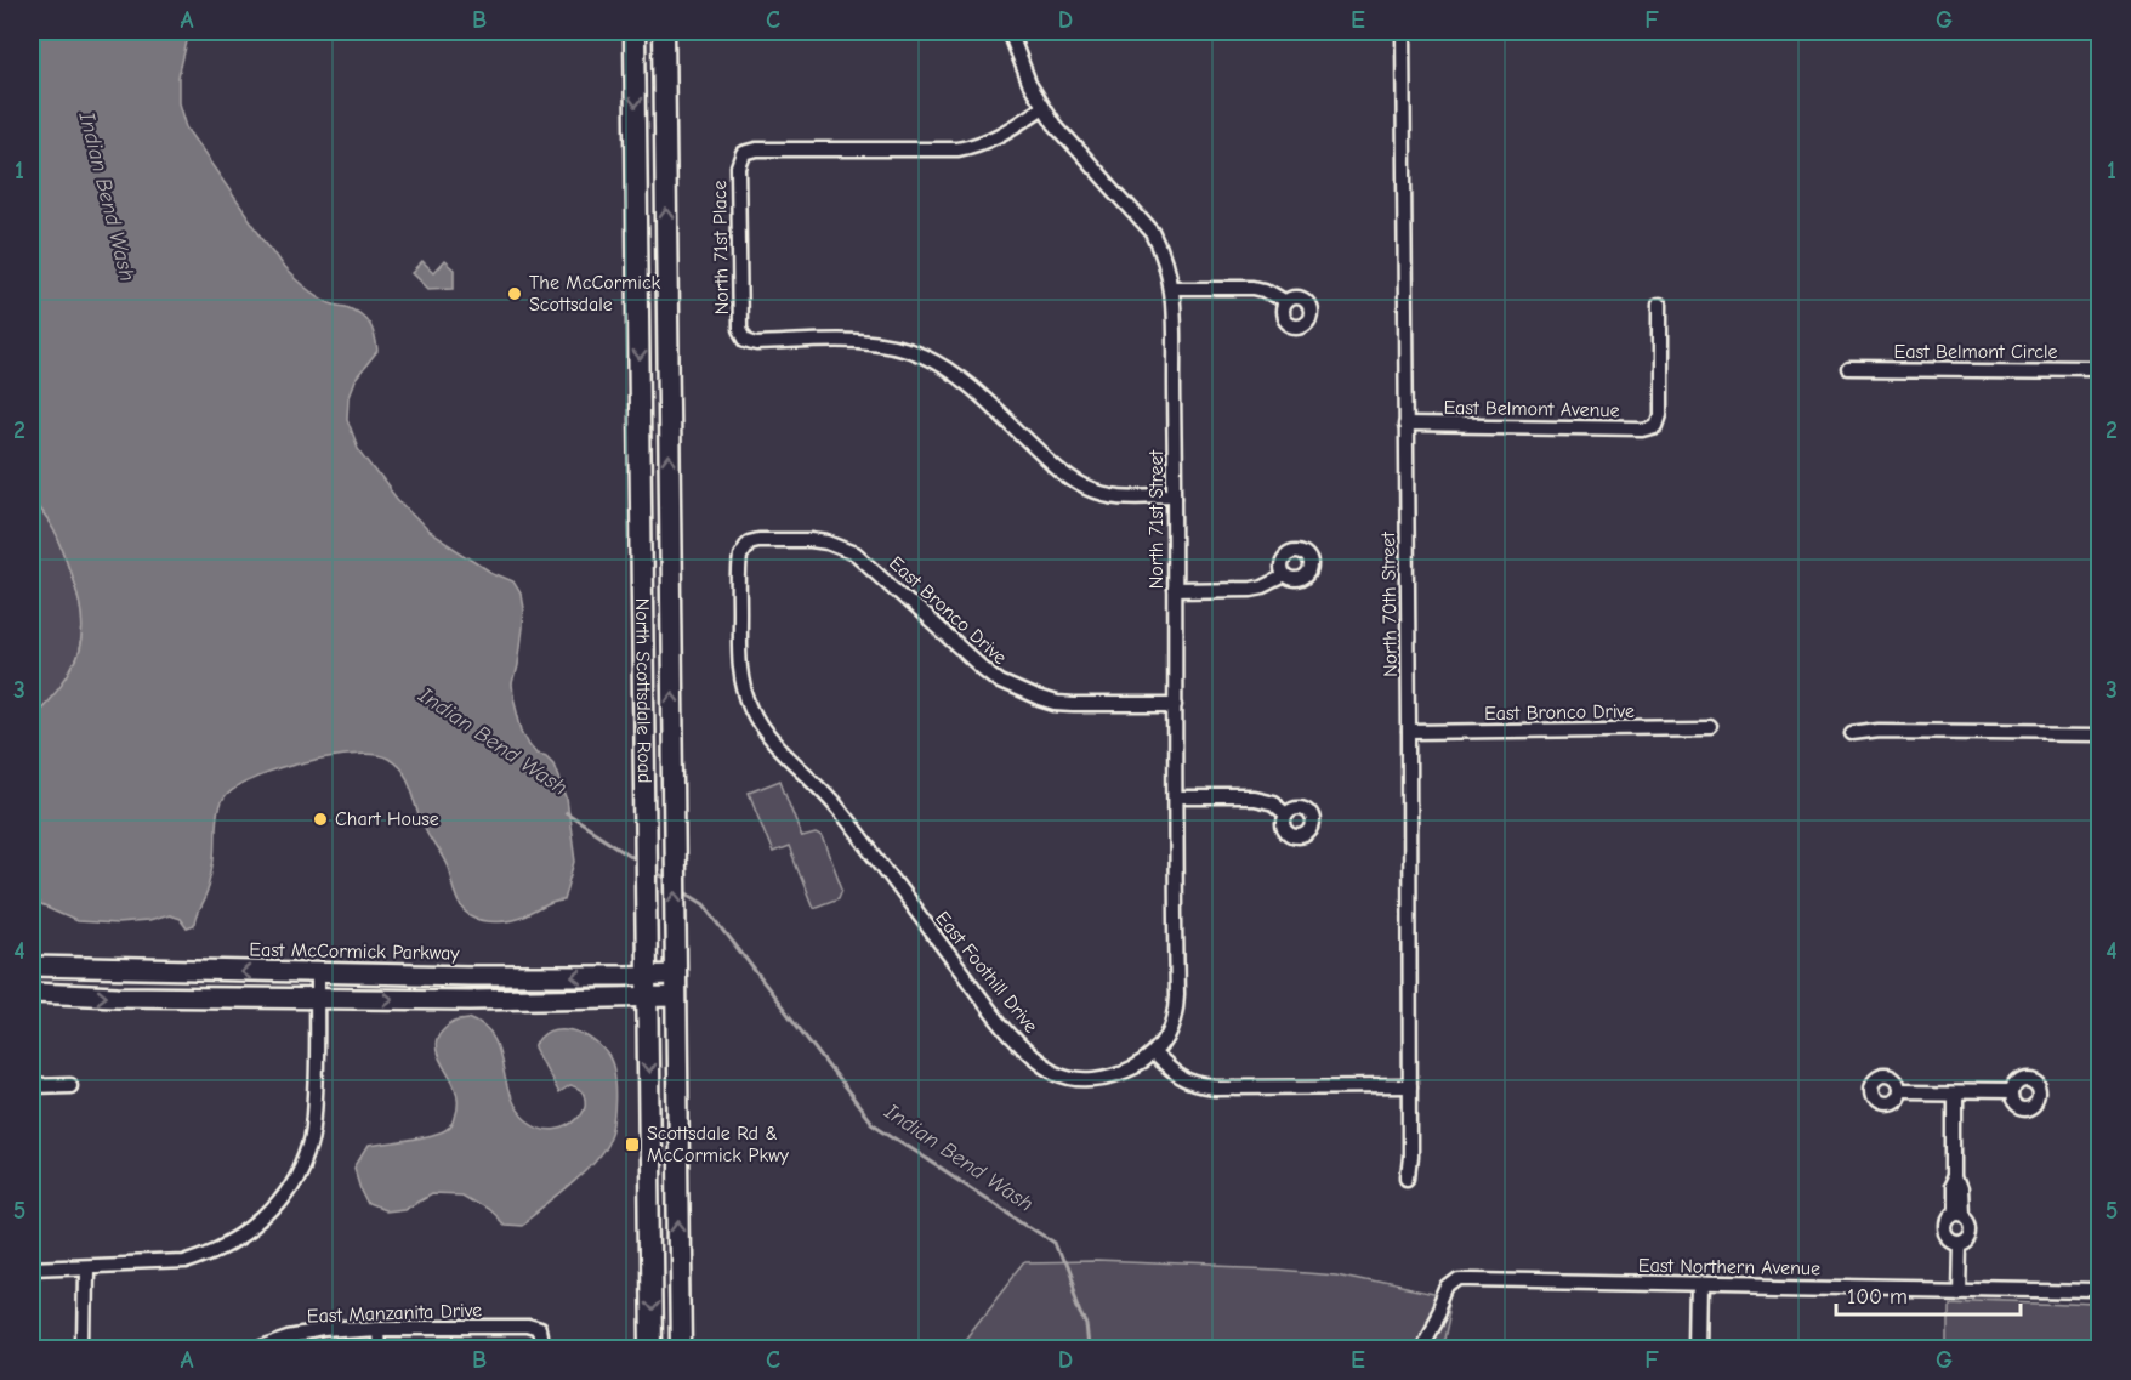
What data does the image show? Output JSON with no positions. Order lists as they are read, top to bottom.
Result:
{
  "streets": {
    "main road": ["North Scottsdale Road", "East McCormick Parkway"],
    "street": [
      "North 71st Place",
      "East Belmont Circle",
      "East Belmont Avenue",
      "North 71st Street",
      "North 70th Street",
      "East Bronco Drive",
      "East Foothill Drive",
      "East Northern Avenue",
      "East Manzanita Drive"
    ]
  },
  "crossings": [
    ["North 71st Place", "North 71st Street"],
    ["East Belmont Avenue", "North 70th Street"],
    ["North 71st Street", "East Bronco Drive"],
    ["North 71st Street", "East Foothill Drive"],
    ["North 70th Street", "East Bronco Drive"],
    ["East Bronco Drive", "East Foothill Drive"],
    ["North Scottsdale Road", "East McCormick Parkway"]
  ],
  "water": ["Indian Bend Wash"],
  "places": {
    "other": ["The McCormick Scottsdale", "Chart House"],
    "transit": ["Scottsdale Rd & McCormick Pkwy"]
  },
  "scale_bar": "100 m",
  "grid": {
    "columns": [
      "A",
      "B",
      "C",
      "D",
      "E",
      "F",
      "G"
    ],
    "rows": [
      "1",
      "2",
      "3",
      "4",
      "5"
    ]
  }
}
